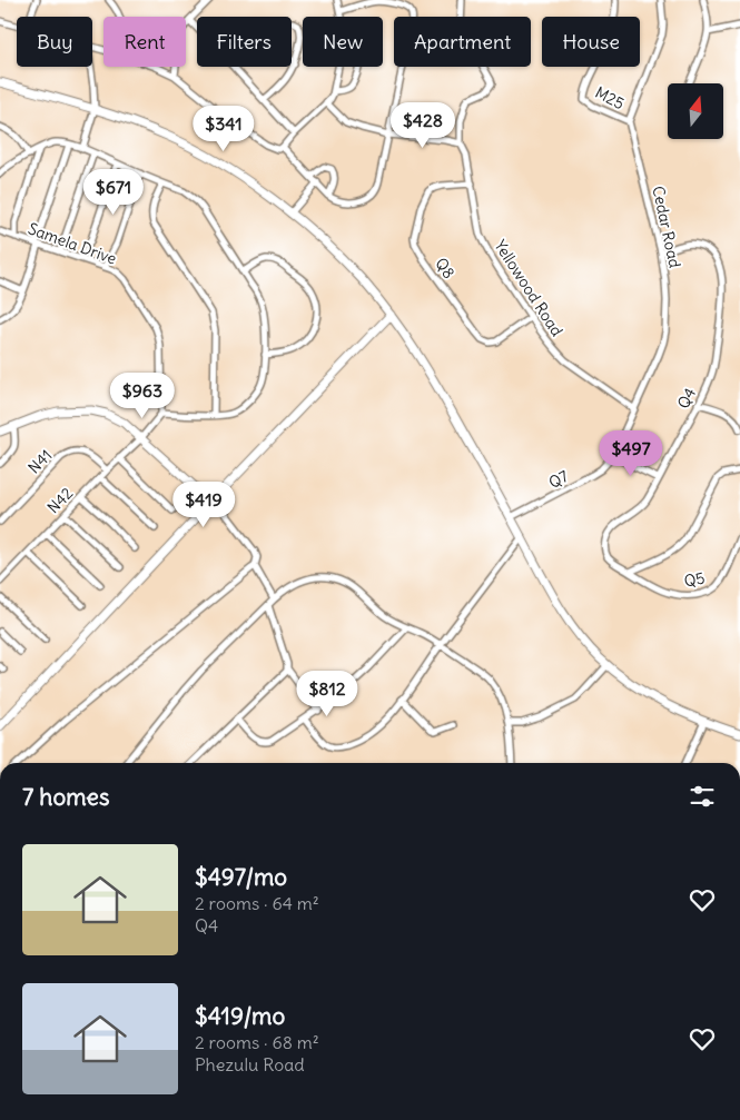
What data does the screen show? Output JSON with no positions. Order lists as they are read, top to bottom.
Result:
{
  "streets": {
    "street": [
      "M25",
      "Cedar Road",
      "Samela Drive",
      "Q8",
      "Yellowood Road",
      "Q4",
      "N41",
      "Q7",
      "N42",
      "Q5"
    ]
  },
  "crossings": [
    ["M25", "Cedar Road"],
    ["Cedar Road", "Yellowood Road"],
    ["Cedar Road", "Q4"],
    ["Cedar Road", "Q7"],
    ["Samela Drive", "N42"],
    ["Q8", "Yellowood Road"],
    ["Q4", "Q5"],
    ["N41", "N42"]
  ],
  "north": "top",
  "page": {
    "chip": [
      "Buy",
      "Rent",
      "Filters",
      "New",
      "Apartment",
      "House"
    ],
    "price": [
      "$428",
      "$341",
      "$671",
      "$963",
      "$497",
      "$419",
      "$812"
    ],
    "heading": "7 homes",
    "list": [
      {
        "name": "$497/mo",
        "note": "2 rooms · 64 m² · Q4"
      },
      {
        "name": "$419/mo",
        "note": "2 rooms · 68 m² · Phezulu Road"
      }
    ]
  }
}
